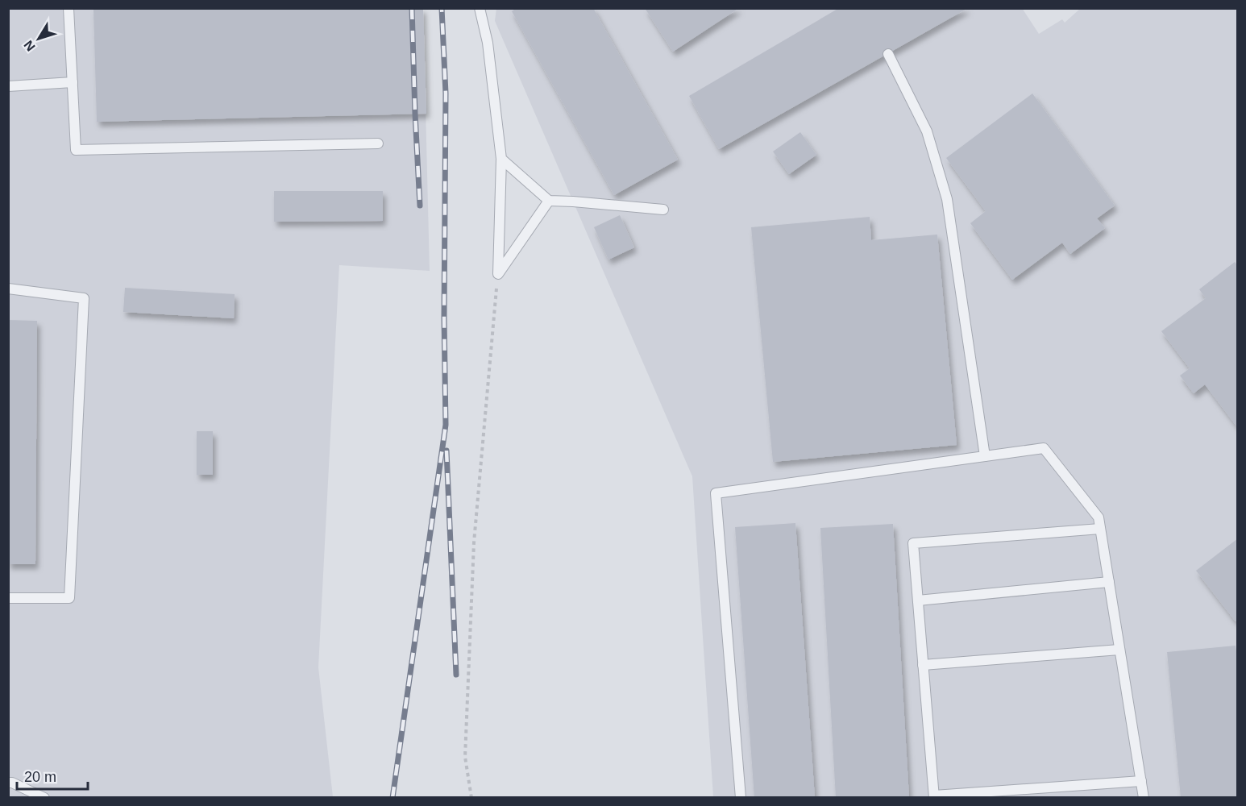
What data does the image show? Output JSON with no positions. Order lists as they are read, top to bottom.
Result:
{
  "scale_bar": "20 m",
  "north": "bottom left"
}
